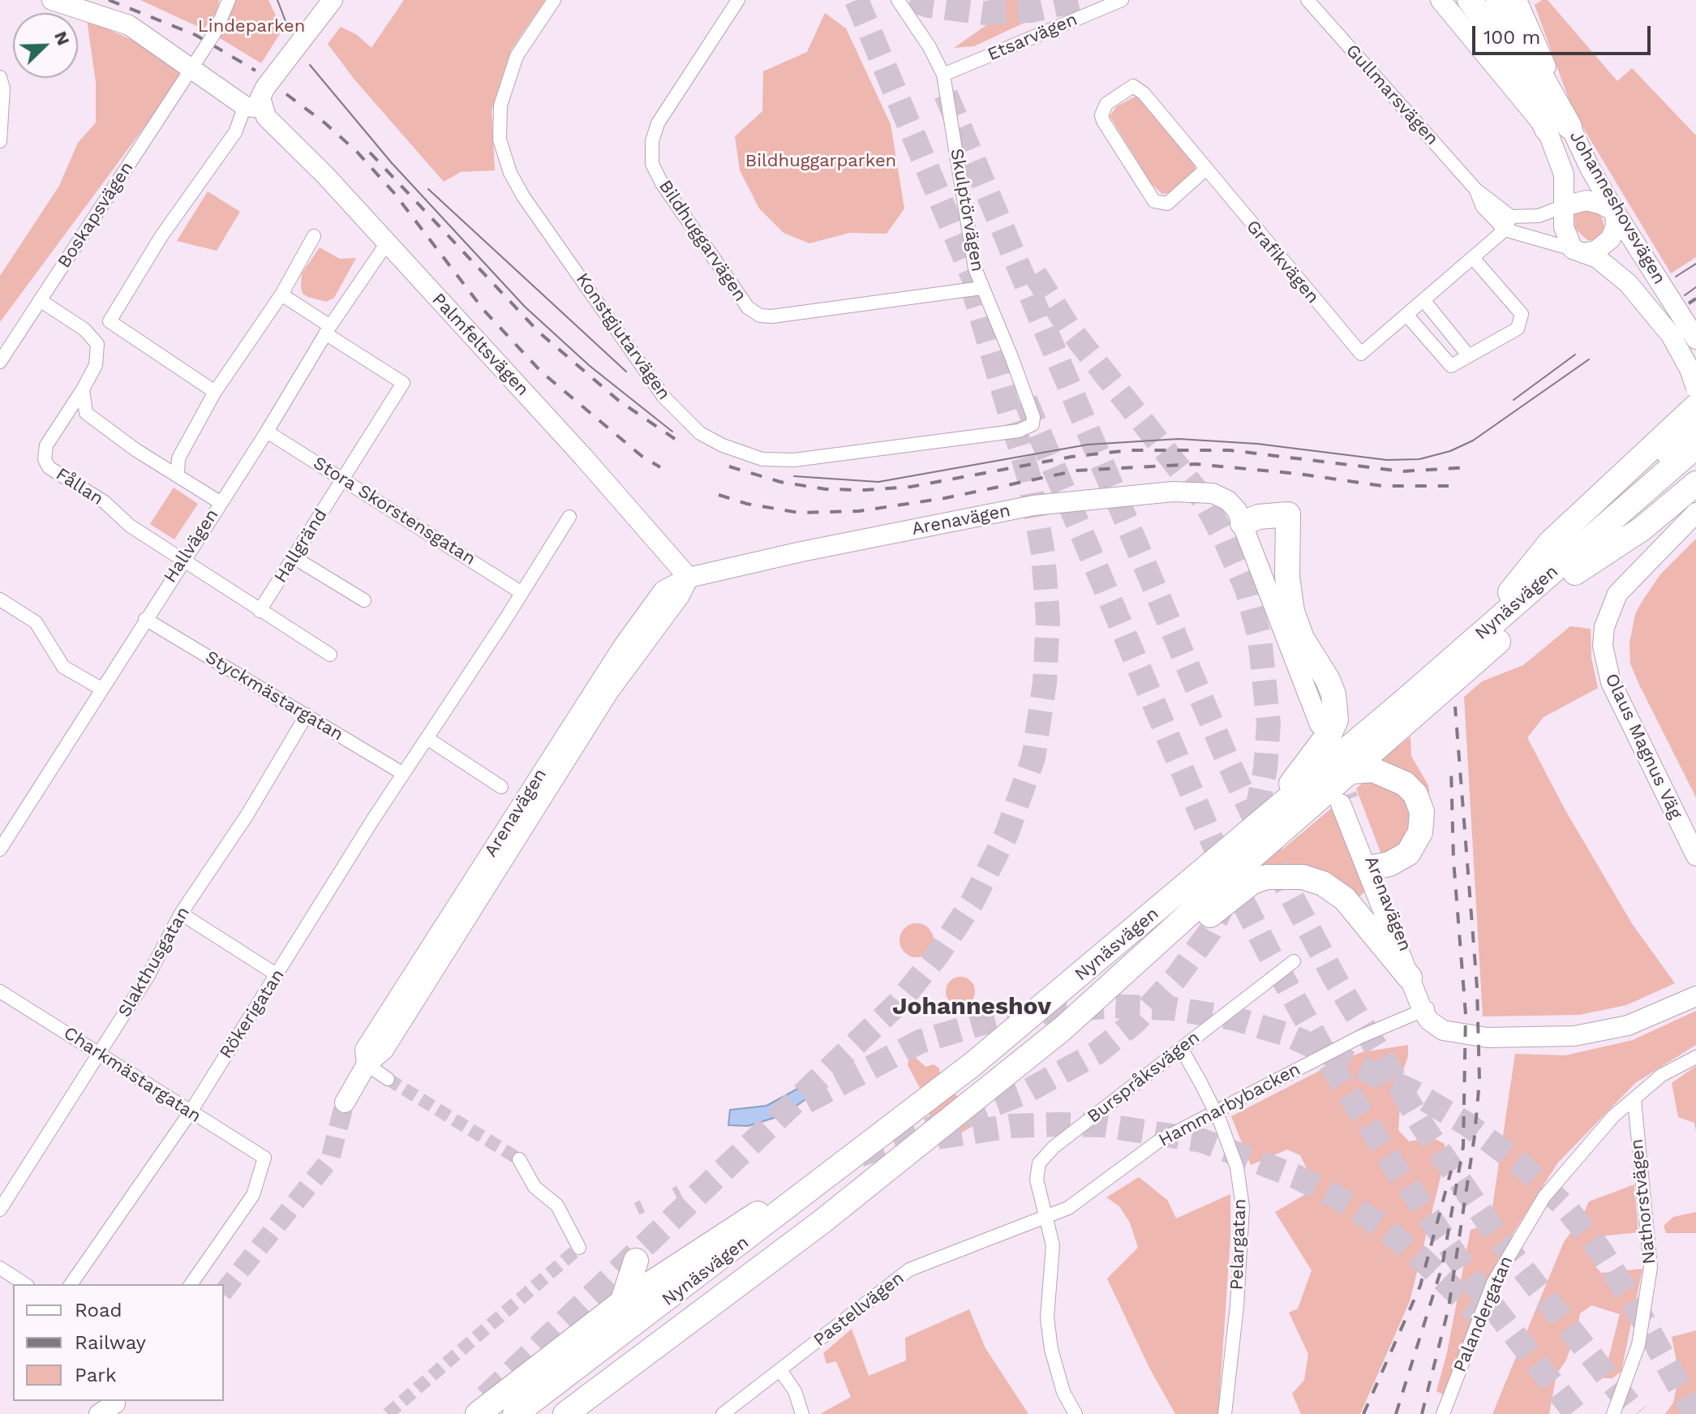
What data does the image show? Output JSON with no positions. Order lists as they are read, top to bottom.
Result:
{
  "streets": {
    "highway": ["Nynäsvägen"],
    "main road": [
      "Johanneshovsvägen",
      "Palmfeltsvägen",
      "Arenavägen",
      "Olaus Magnus Väg"
    ],
    "street": [
      "Etsarvägen",
      "Gullmarsvägen",
      "Skulptörvägen",
      "Boskapsvägen",
      "Bildhuggarvägen",
      "Grafikvägen",
      "Konstgjutarvägen",
      "Fållan",
      "Stora Skorstensgatan",
      "Hallvägen",
      "Hallgränd",
      "Styckmästargatan",
      "Slakthusgatan",
      "Rökerigatan",
      "Charkmästargatan",
      "Burspråksvägen",
      "Hammarbybacken",
      "Nathorstvägen",
      "Pelargatan",
      "Pastellvägen",
      "Palandergatan"
    ]
  },
  "crossings": [
    ["Etsarvägen", "Skulptörvägen"],
    ["Skulptörvägen", "Bildhuggarvägen"],
    ["Skulptörvägen", "Konstgjutarvägen"],
    ["Boskapsvägen", "Palmfeltsvägen"],
    ["Boskapsvägen", "Fållan"],
    ["Palmfeltsvägen", "Arenavägen"],
    ["Palmfeltsvägen", "Hallvägen"],
    ["Fållan", "Hallvägen"],
    ["Fållan", "Hallgränd"],
    ["Stora Skorstensgatan", "Hallvägen"],
    ["Stora Skorstensgatan", "Hallgränd"],
    ["Stora Skorstensgatan", "Rökerigatan"],
    ["Arenavägen", "Hammarbybacken"],
    ["Hallvägen", "Hallgränd"],
    ["Hallvägen", "Styckmästargatan"],
    ["Styckmästargatan", "Slakthusgatan"],
    ["Styckmästargatan", "Rökerigatan"],
    ["Slakthusgatan", "Charkmästargatan"],
    ["Rökerigatan", "Charkmästargatan"],
    ["Burspråksvägen", "Hammarbybacken"],
    ["Burspråksvägen", "Pelargatan"],
    ["Burspråksvägen", "Pastellvägen"],
    ["Hammarbybacken", "Pastellvägen"],
    ["Nathorstvägen", "Palandergatan"]
  ],
  "districts": ["Johanneshov"],
  "parks": ["Lindeparken", "Bildhuggarparken"],
  "legend": ["Road", "Railway", "Park"],
  "scale_bar": "100 m",
  "north": "top right"
}
